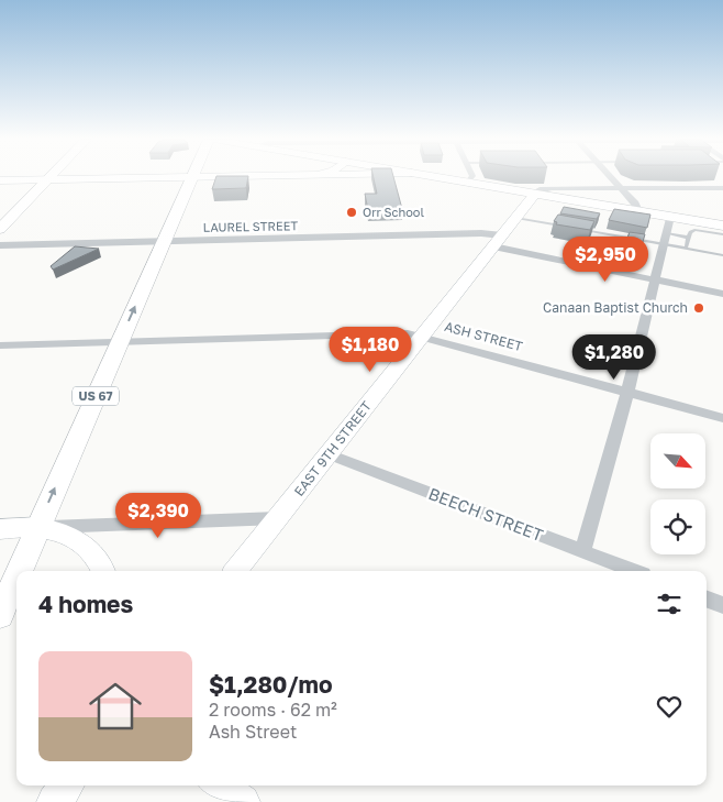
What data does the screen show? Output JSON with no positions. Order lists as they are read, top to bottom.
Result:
{
  "streets": {
    "main road": ["US 67"],
    "street": [
      "LAUREL STREET",
      "ASH STREET",
      "EAST 9TH STREET",
      "BEECH STREET"
    ]
  },
  "crossings": [
    ["LAUREL STREET", "US 67"],
    ["LAUREL STREET", "EAST 9TH STREET"],
    ["ASH STREET", "US 67"],
    ["ASH STREET", "EAST 9TH STREET"],
    ["EAST 9TH STREET", "BEECH STREET"]
  ],
  "places": ["Orr School", "Canaan Baptist Church"],
  "north": "bottom right",
  "page": {
    "price": [
      "$2,950",
      "$1,180",
      "$1,280",
      "$2,390"
    ],
    "heading": "4 homes",
    "list": [
      {
        "name": "$1,280/mo",
        "note": "2 rooms · 62 m² · Ash Street"
      }
    ]
  }
}
